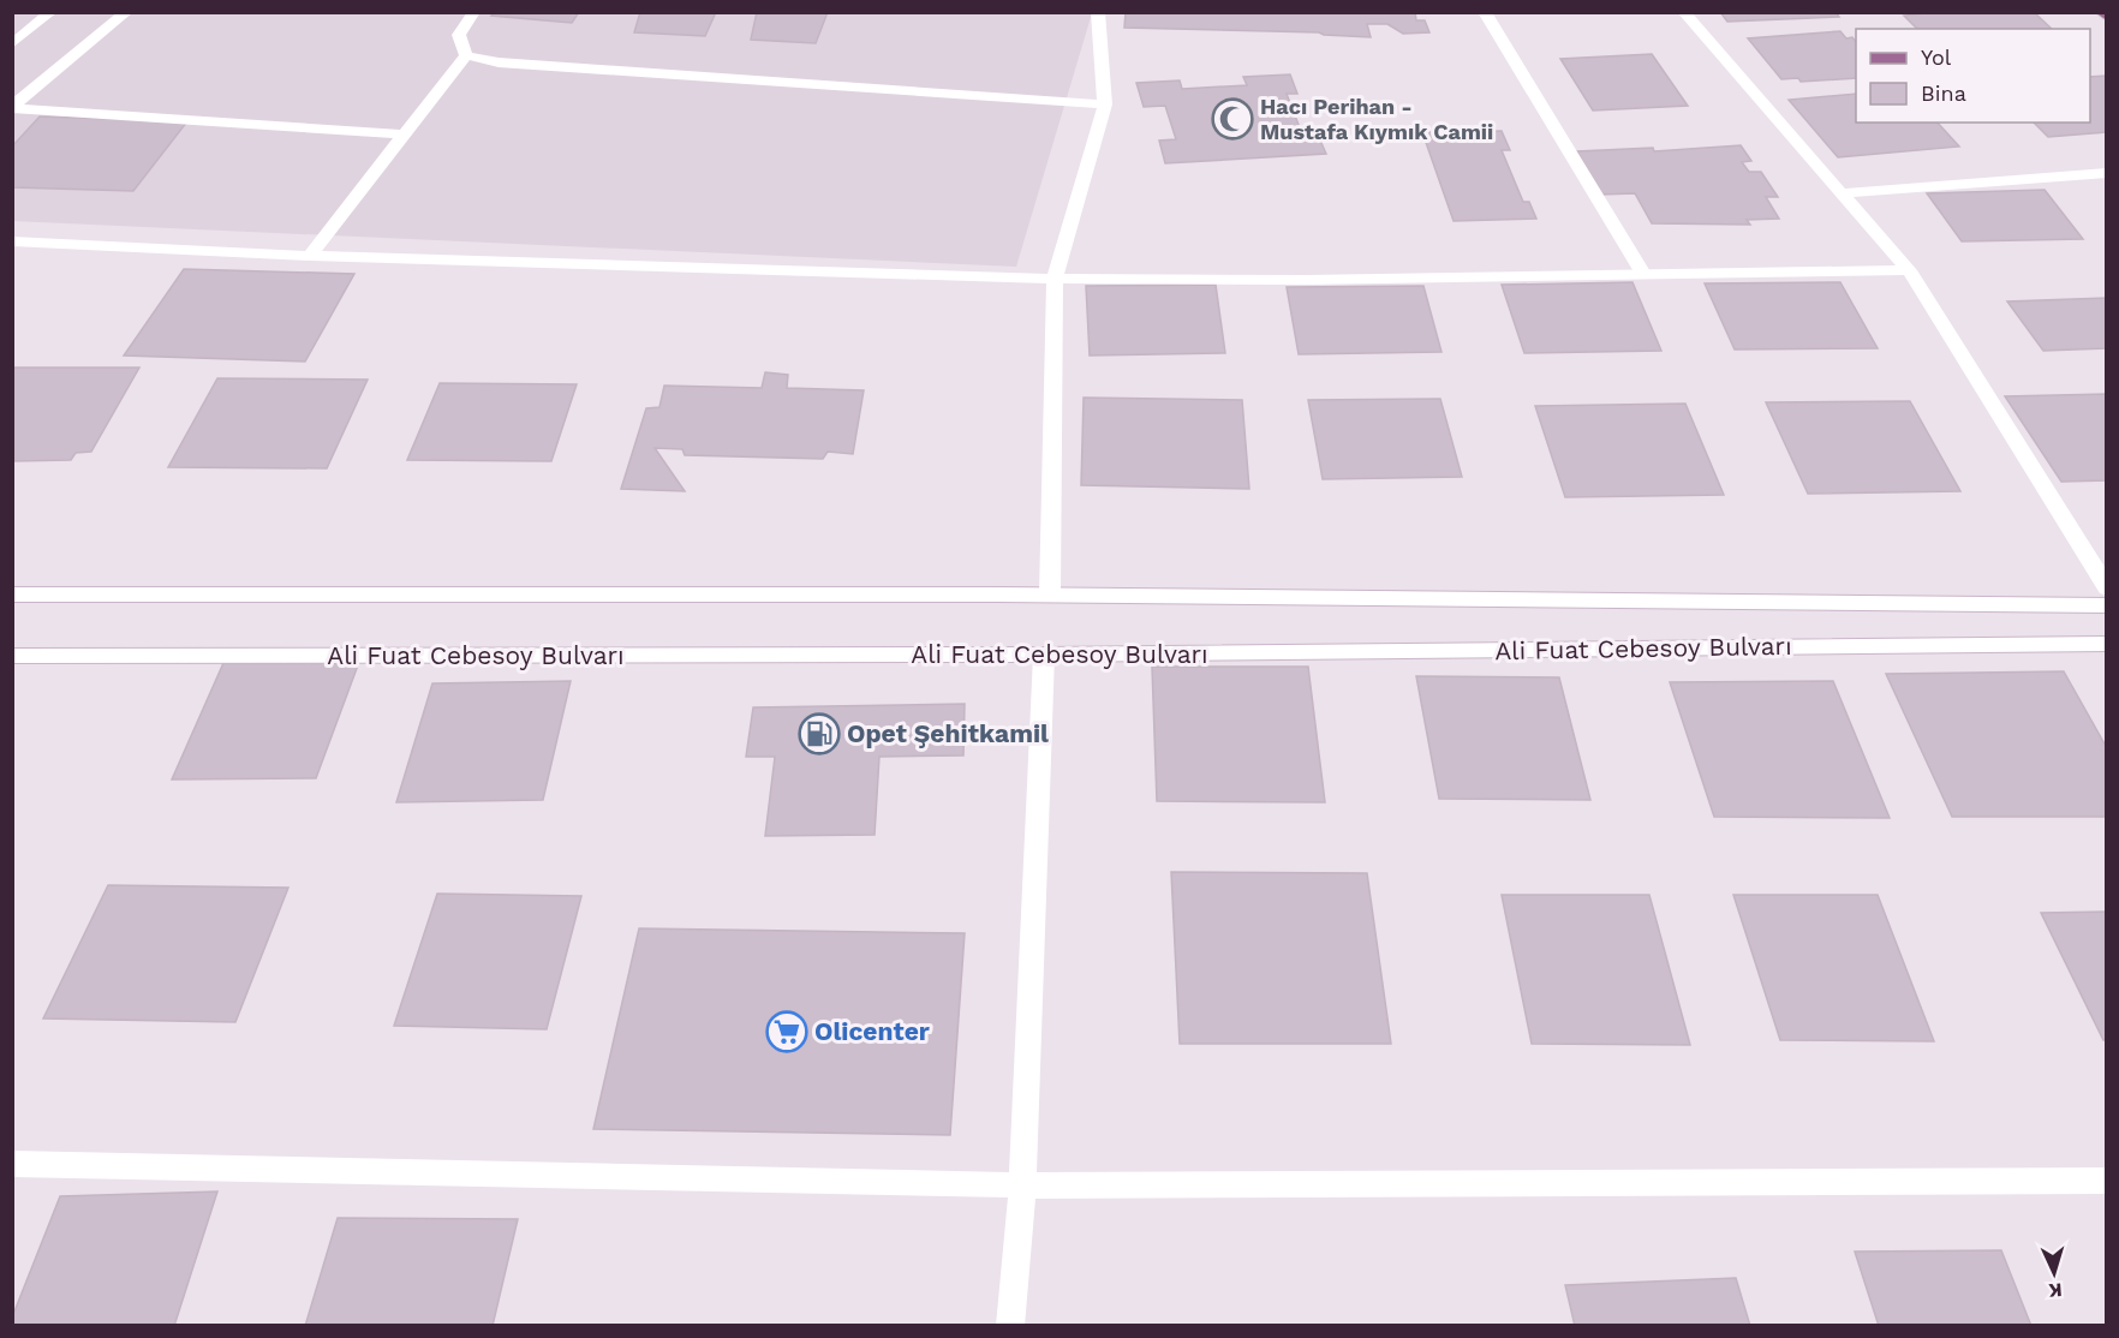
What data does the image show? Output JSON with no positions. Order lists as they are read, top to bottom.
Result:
{
  "streets": {
    "street": ["Ali Fuat Cebesoy Bulvarı"]
  },
  "places": {
    "mosque": ["Hacı Perihan - Mustafa Kıymık Camii"],
    "fuel station": ["Opet Şehitkamil"],
    "supermarket": ["Olicenter"]
  },
  "legend": ["Yol", "Bina"],
  "north": "bottom"
}
